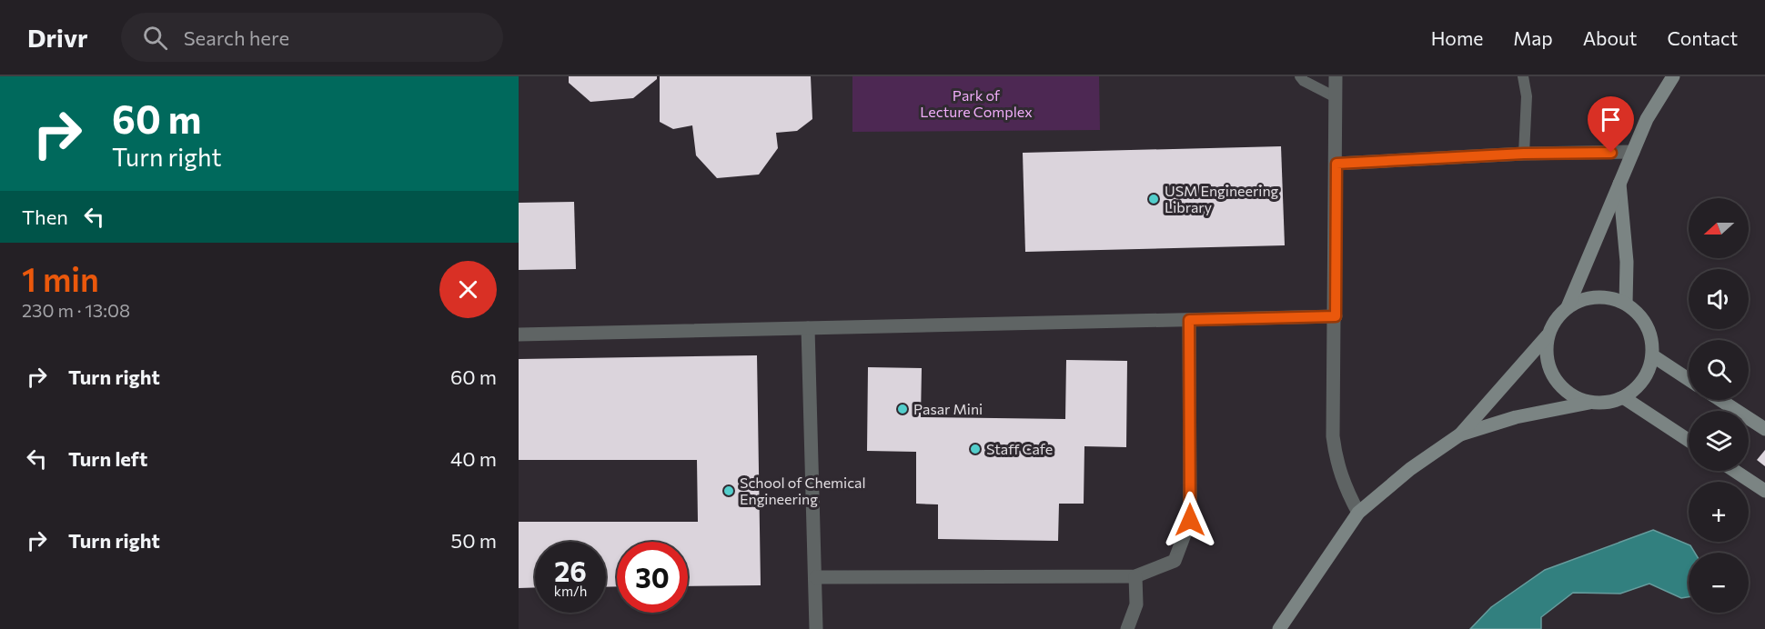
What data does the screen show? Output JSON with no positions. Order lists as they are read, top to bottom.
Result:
{
  "parks": ["Park of Lecture Complex"],
  "places": [
    "USM Engineering Library",
    "Pasar Mini",
    "Staff Cafe",
    "School of Chemical Engineering"
  ],
  "north": "left",
  "page": {
    "header": "Drivr",
    "search": "Search here",
    "nav": [
      "Home",
      "Map",
      "About",
      "Contact"
    ],
    "turn": ["60 m", "Turn right"],
    "then": "Then",
    "map_buttons": ["+", "−"],
    "heading": ["1 min", "230 m · 13:08"],
    "list": [
      {
        "name": "Turn right",
        "value": "60 m"
      },
      {
        "name": "Turn left",
        "value": "40 m"
      },
      {
        "name": "Turn right",
        "value": "50 m"
      }
    ],
    "speed": "26 km/h",
    "limit": "30"
  }
}
